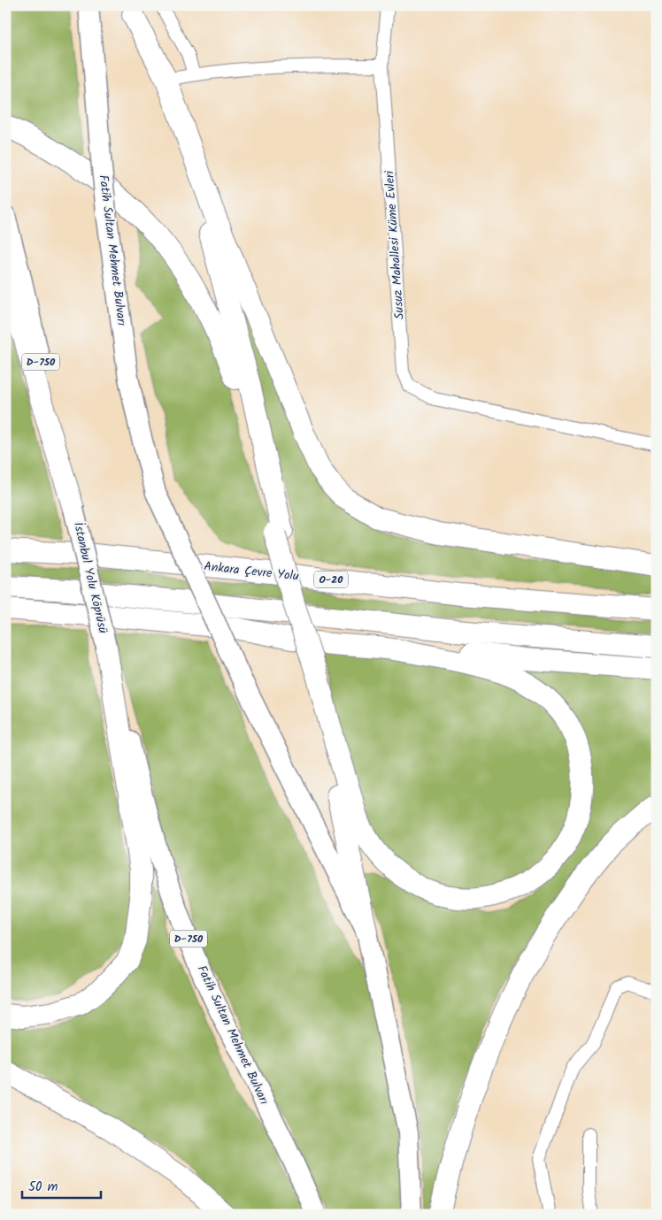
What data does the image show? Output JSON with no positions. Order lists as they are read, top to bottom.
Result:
{
  "streets": {
    "highway": [
      "Fatih Sultan Mehmet Bulvarı",
      "D-750",
      "Ankara Çevre Yolu",
      "İstanbul Yolu Köprüsü",
      "O-20"
    ],
    "street": ["Susuz Mahallesi Küme Evleri"]
  },
  "crossings": [
    ["Fatih Sultan Mehmet Bulvarı", "İstanbul Yolu Köprüsü"],
    ["D-750", "İstanbul Yolu Köprüsü"]
  ],
  "scale_bar": "50 m"
}
